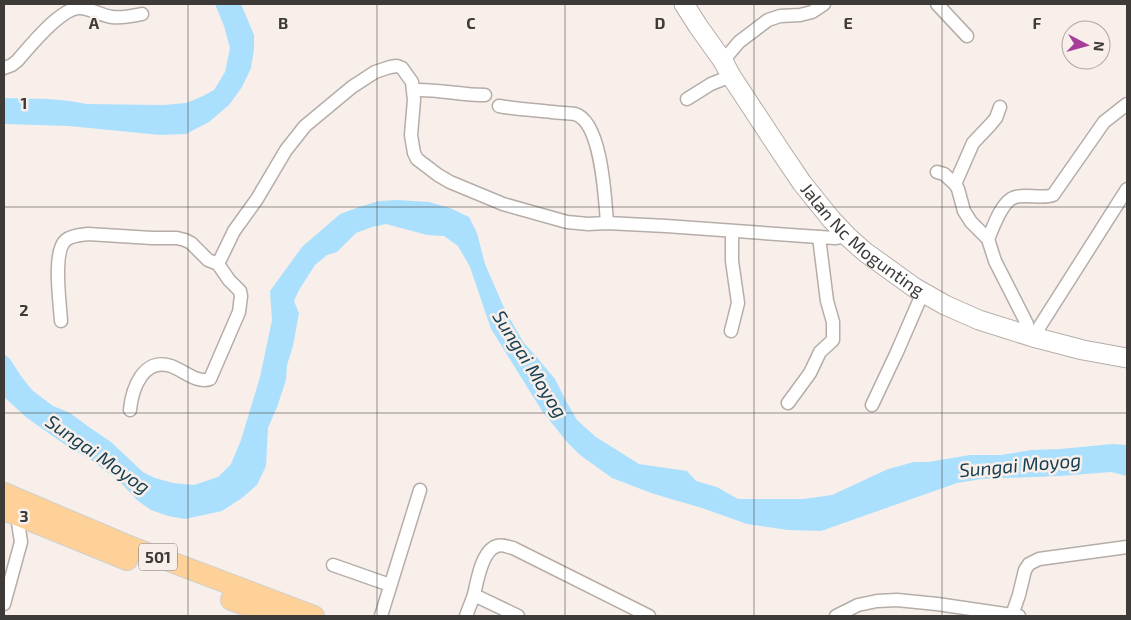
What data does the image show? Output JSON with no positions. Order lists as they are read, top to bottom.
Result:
{
  "streets": {
    "main road": ["501"],
    "street": ["Jalan Nc Mogunting"]
  },
  "water": ["Sungai Moyog"],
  "north": "right",
  "grid": {
    "columns": [
      "A",
      "B",
      "C",
      "D",
      "E",
      "F"
    ],
    "rows": ["1", "2", "3"]
  }
}
